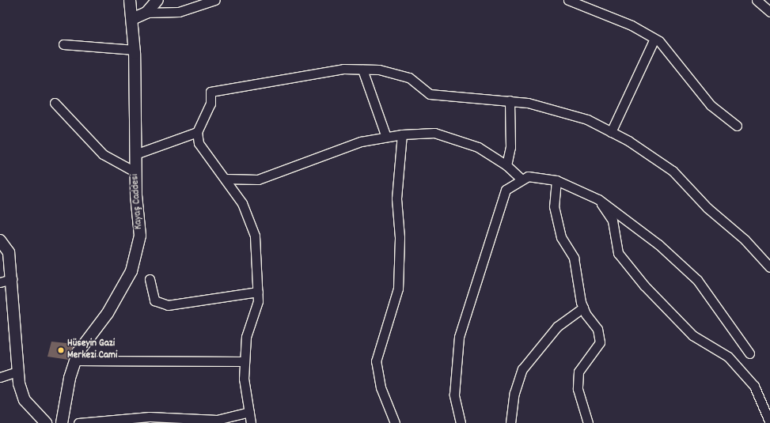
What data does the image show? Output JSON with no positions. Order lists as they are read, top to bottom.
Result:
{
  "streets": {
    "street": ["Kayaş Caddesi"]
  },
  "places": ["Hüseyin Gazi Merkezi Cami"]
}
